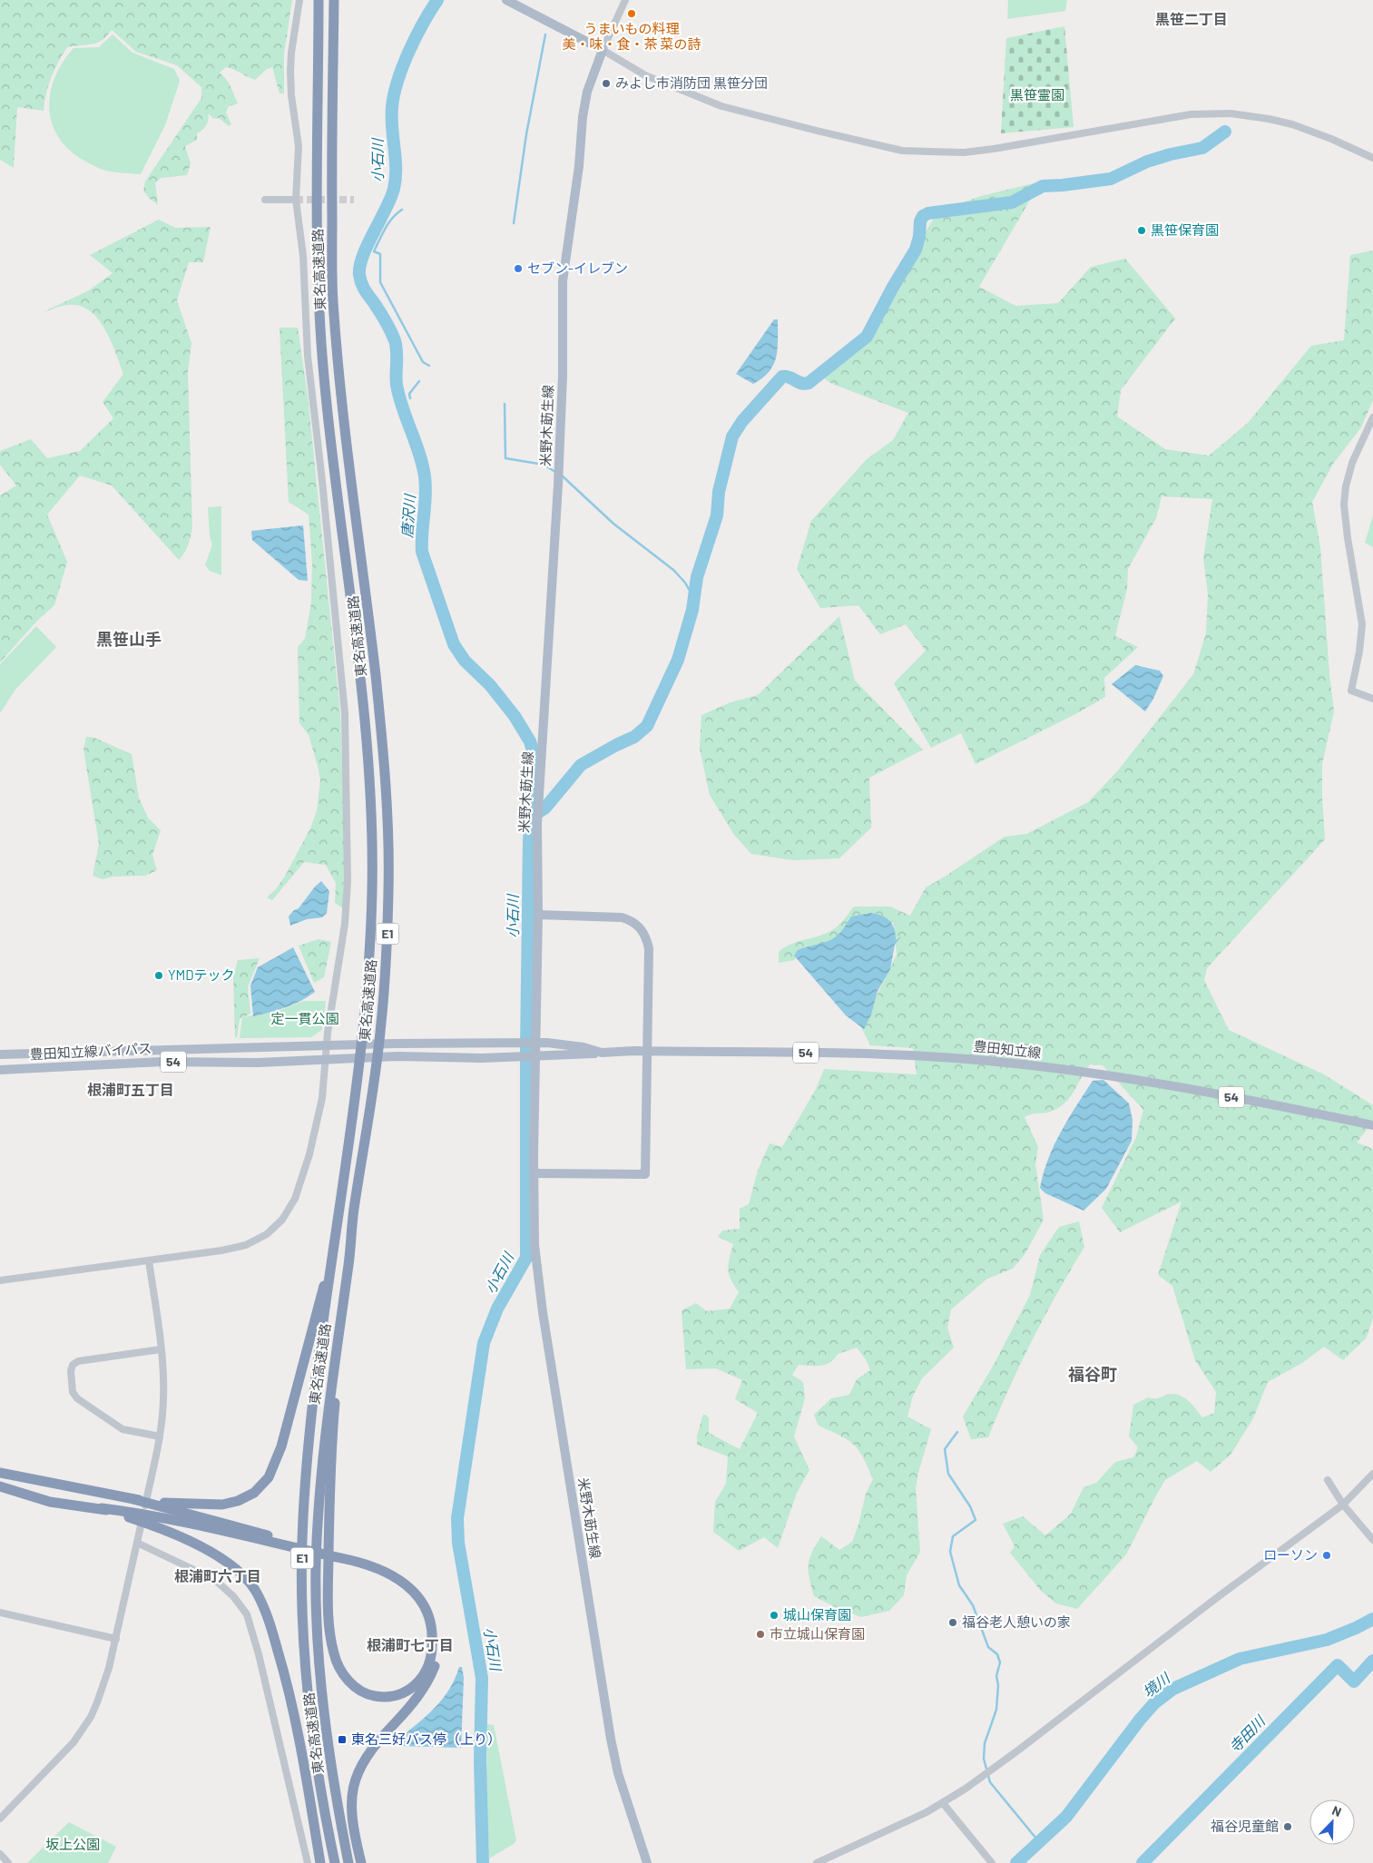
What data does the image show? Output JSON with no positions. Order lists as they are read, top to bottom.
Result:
{
  "streets": {
    "highway": ["東名高速道路", "E1"],
    "main road": [
      "米野木莇生線",
      "豊田知立線",
      "豊田知立線バイパス",
      "54"
    ]
  },
  "crossings": [
    ["豊田知立線", "豊田知立線バイパス"]
  ],
  "districts": [
    "黒笹二丁目",
    "黒笹山手",
    "根浦町五丁目",
    "福谷町",
    "根浦町六丁目",
    "根浦町七丁目"
  ],
  "water": [
    "小石川",
    "唐沢川",
    "境川",
    "寺田川"
  ],
  "parks": ["黒笹霊園", "定一貫公園", "坂上公園"],
  "places": {
    "other": [
      "うまいもの料理 美・味・食・茶 菜の詩",
      "みよし市消防団 黒笹分団",
      "黒笹保育園",
      "セブン-イレブン",
      "YMDテック",
      "ローソン",
      "城山保育園",
      "福谷老人憩いの家",
      "市立城山保育園",
      "福谷児童館"
    ],
    "transit": ["東名三好バス停（上り）"]
  },
  "north": "top right"
}
